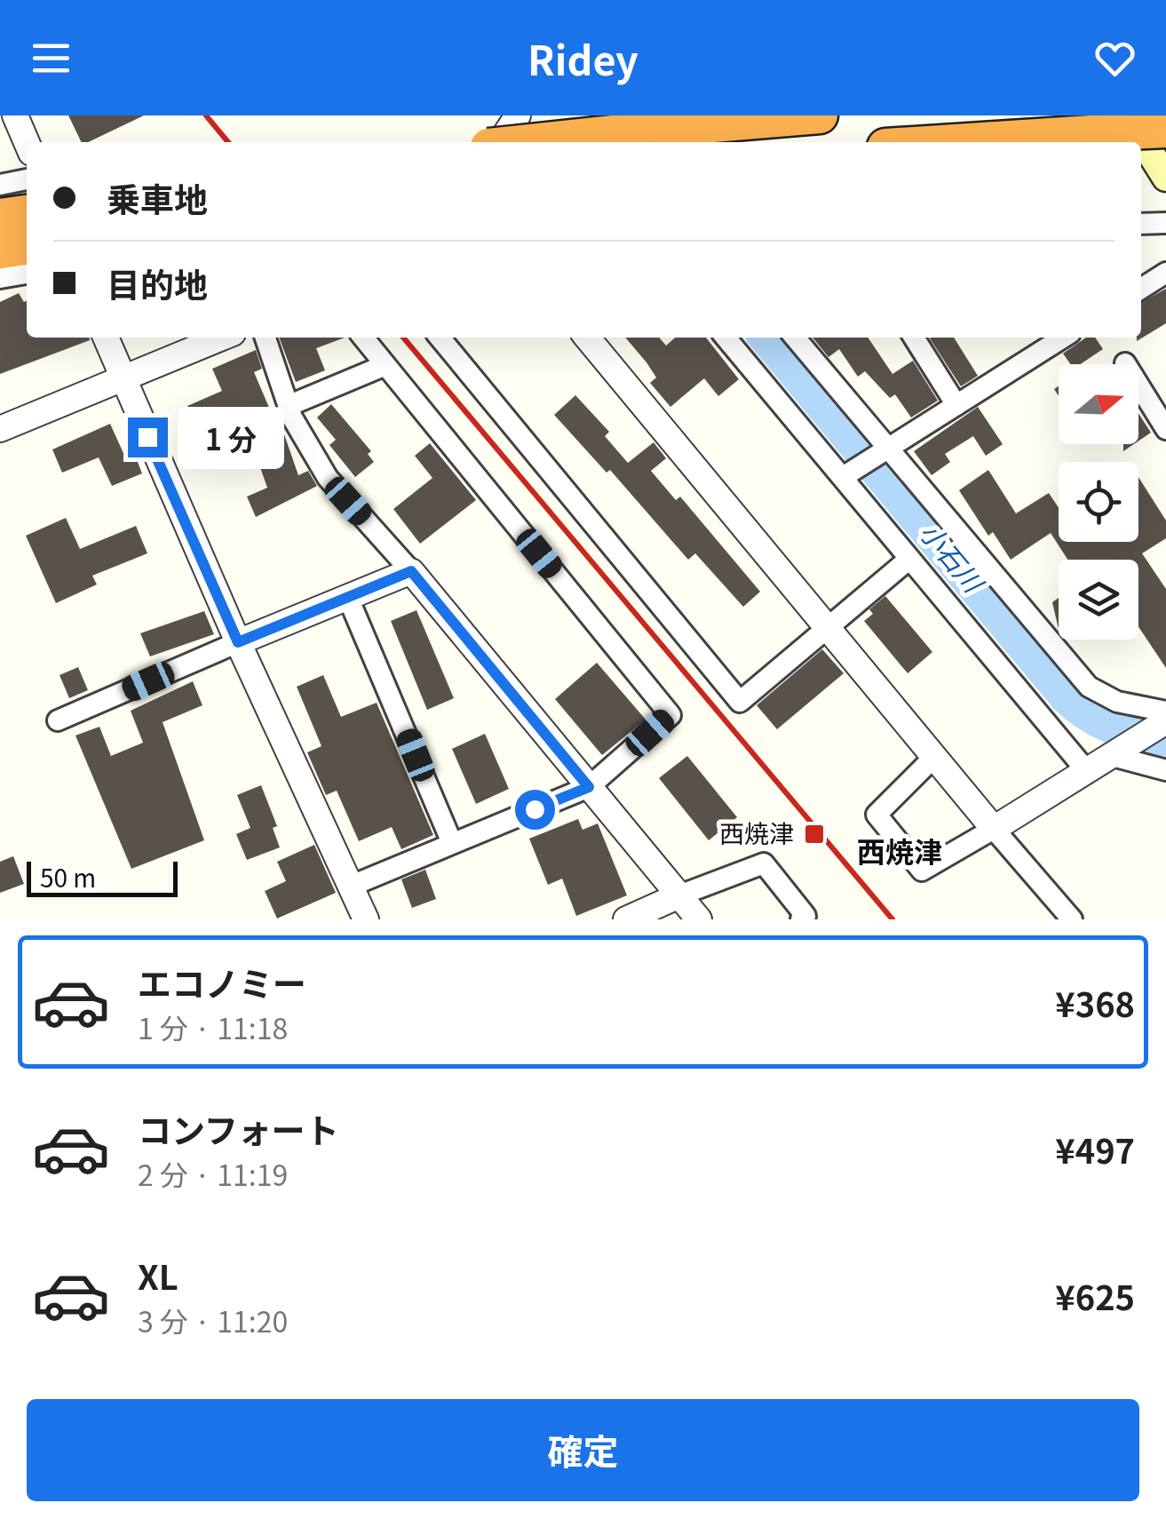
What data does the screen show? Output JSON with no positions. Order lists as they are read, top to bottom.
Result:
{
  "districts": ["西焼津"],
  "water": ["小石川"],
  "places": {
    "transit": ["西焼津"]
  },
  "scale_bar": "50 m",
  "north": "right",
  "page": {
    "header": "Ridey",
    "banner": ["乗車地", "目的地"],
    "bubble": "1 分",
    "scale": "50 m",
    "list": [
      {
        "name": "エコノミー",
        "note": "1 分 · 11:18",
        "value": "¥368"
      },
      {
        "name": "コンフォート",
        "note": "2 分 · 11:19",
        "value": "¥497"
      },
      {
        "name": "XL",
        "note": "3 分 · 11:20",
        "value": "¥625"
      }
    ],
    "buttons": "確定"
  }
}
